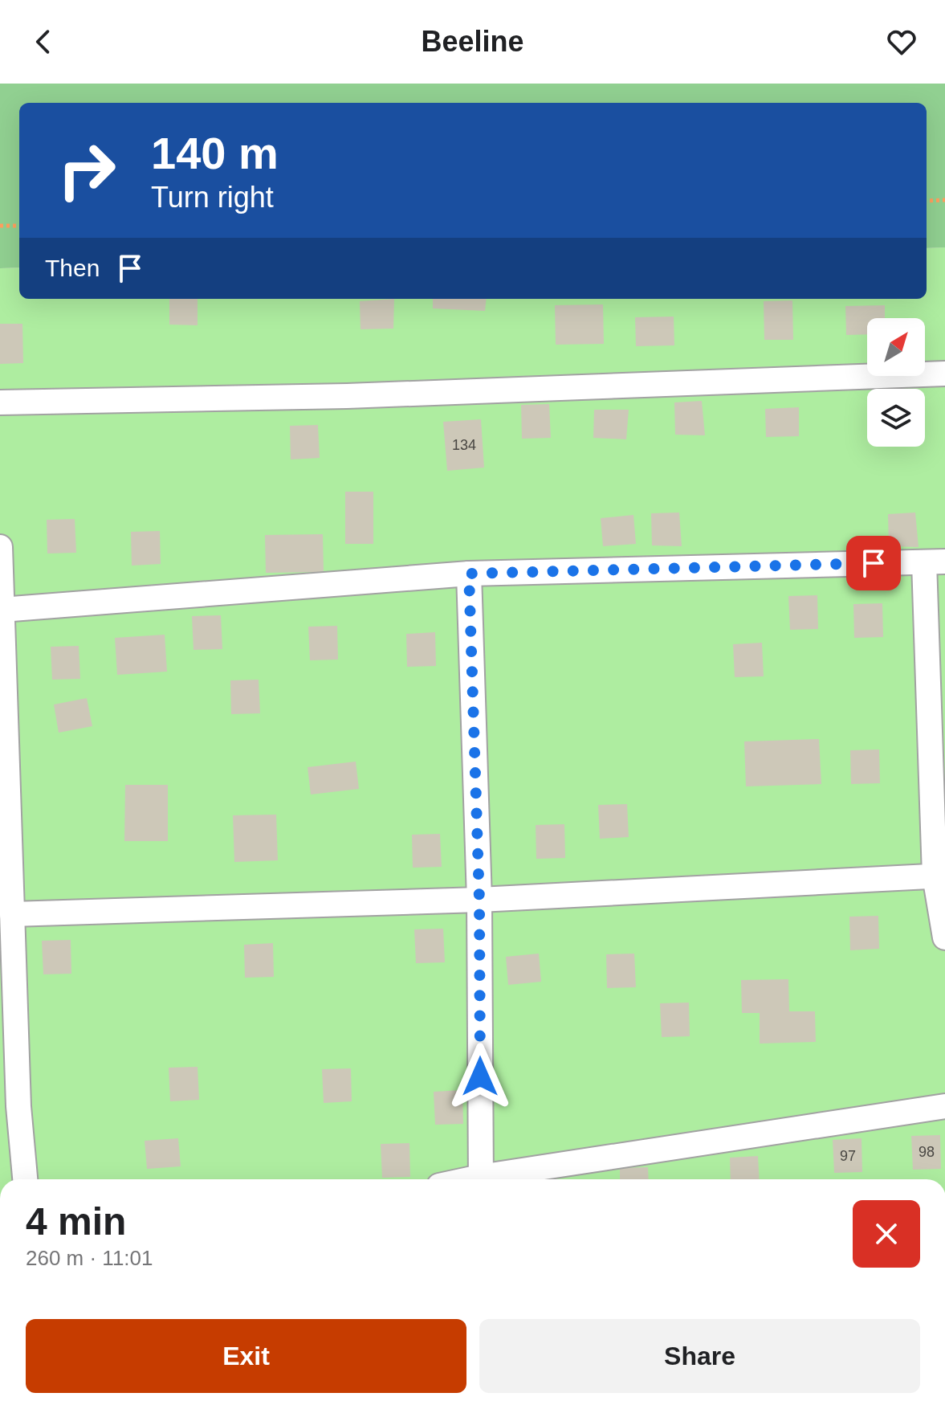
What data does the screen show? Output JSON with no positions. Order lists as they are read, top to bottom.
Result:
{
  "house_numbers": ["134", "98", "97"],
  "north": "top right",
  "page": {
    "header": "Beeline",
    "turn": ["140 m", "Turn right"],
    "then": "Then",
    "heading": ["4 min", "260 m · 11:01"],
    "buttons": ["Exit", "Share"]
  }
}
